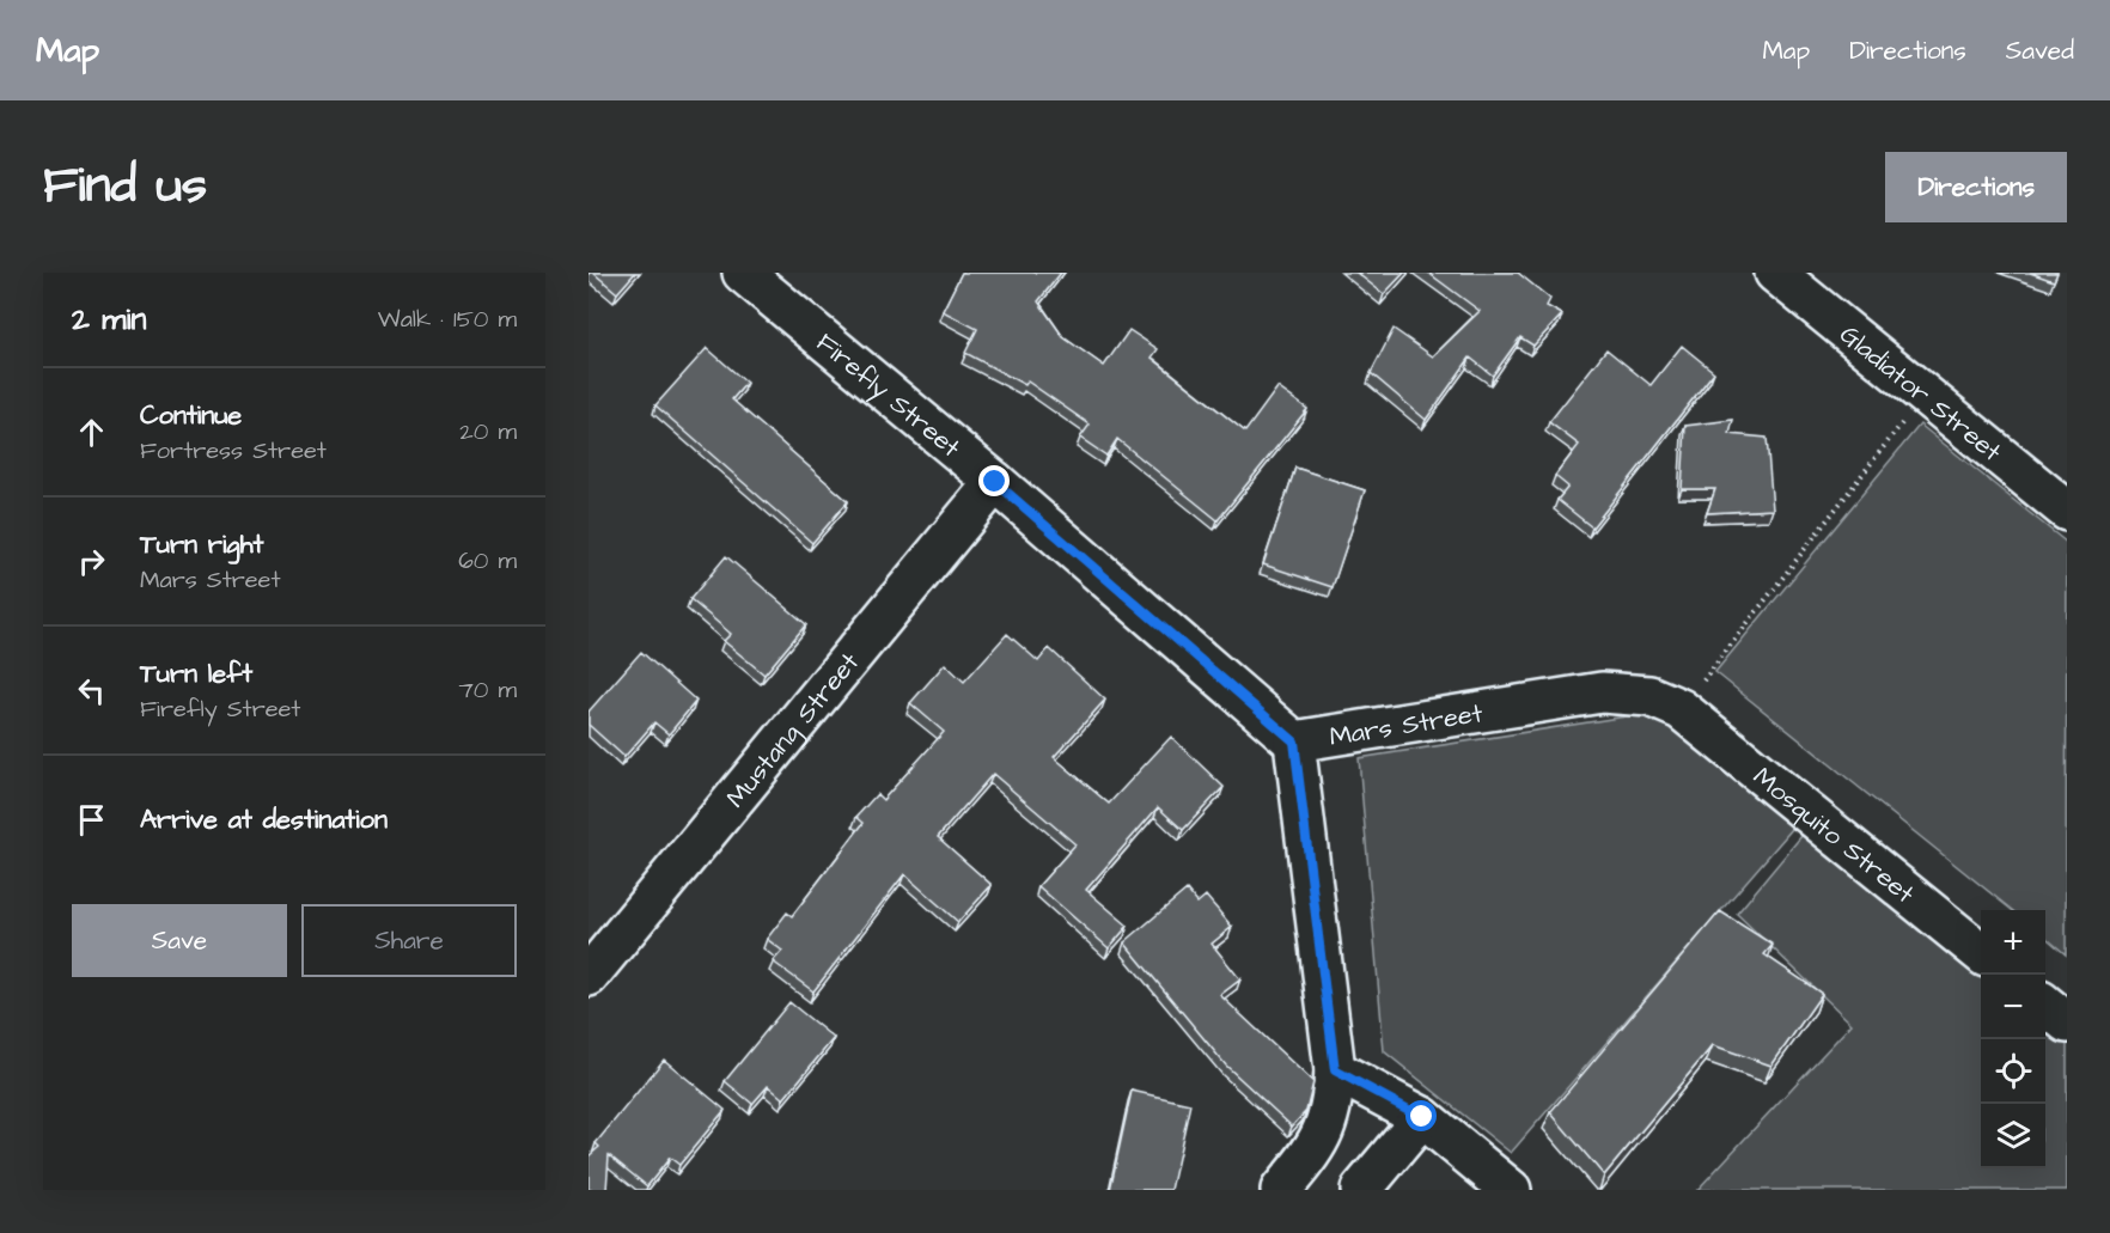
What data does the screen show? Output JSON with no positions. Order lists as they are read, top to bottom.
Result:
{
  "streets": {
    "street": [
      "Gladiator Street",
      "Firefly Street",
      "Mars Street",
      "Mustang Street",
      "Mosquito Street"
    ]
  },
  "crossings": [
    ["Firefly Street", "Mars Street"],
    ["Firefly Street", "Mustang Street"],
    ["Mars Street", "Mosquito Street"]
  ],
  "page": {
    "header": "Map",
    "nav": ["Map", "Directions", "Saved"],
    "title": "Find us",
    "buttons": [
      "Directions",
      ["Save", "Share"]
    ],
    "heading": ["2 min", "Walk · 150 m"],
    "list": [
      ["Continue", "Fortress Street", "20 m"],
      ["Turn right", "Mars Street", "60 m"],
      ["Turn left", "Firefly Street", "70 m"],
      "Arrive at destination"
    ],
    "map_buttons": ["+", "−"]
  }
}
